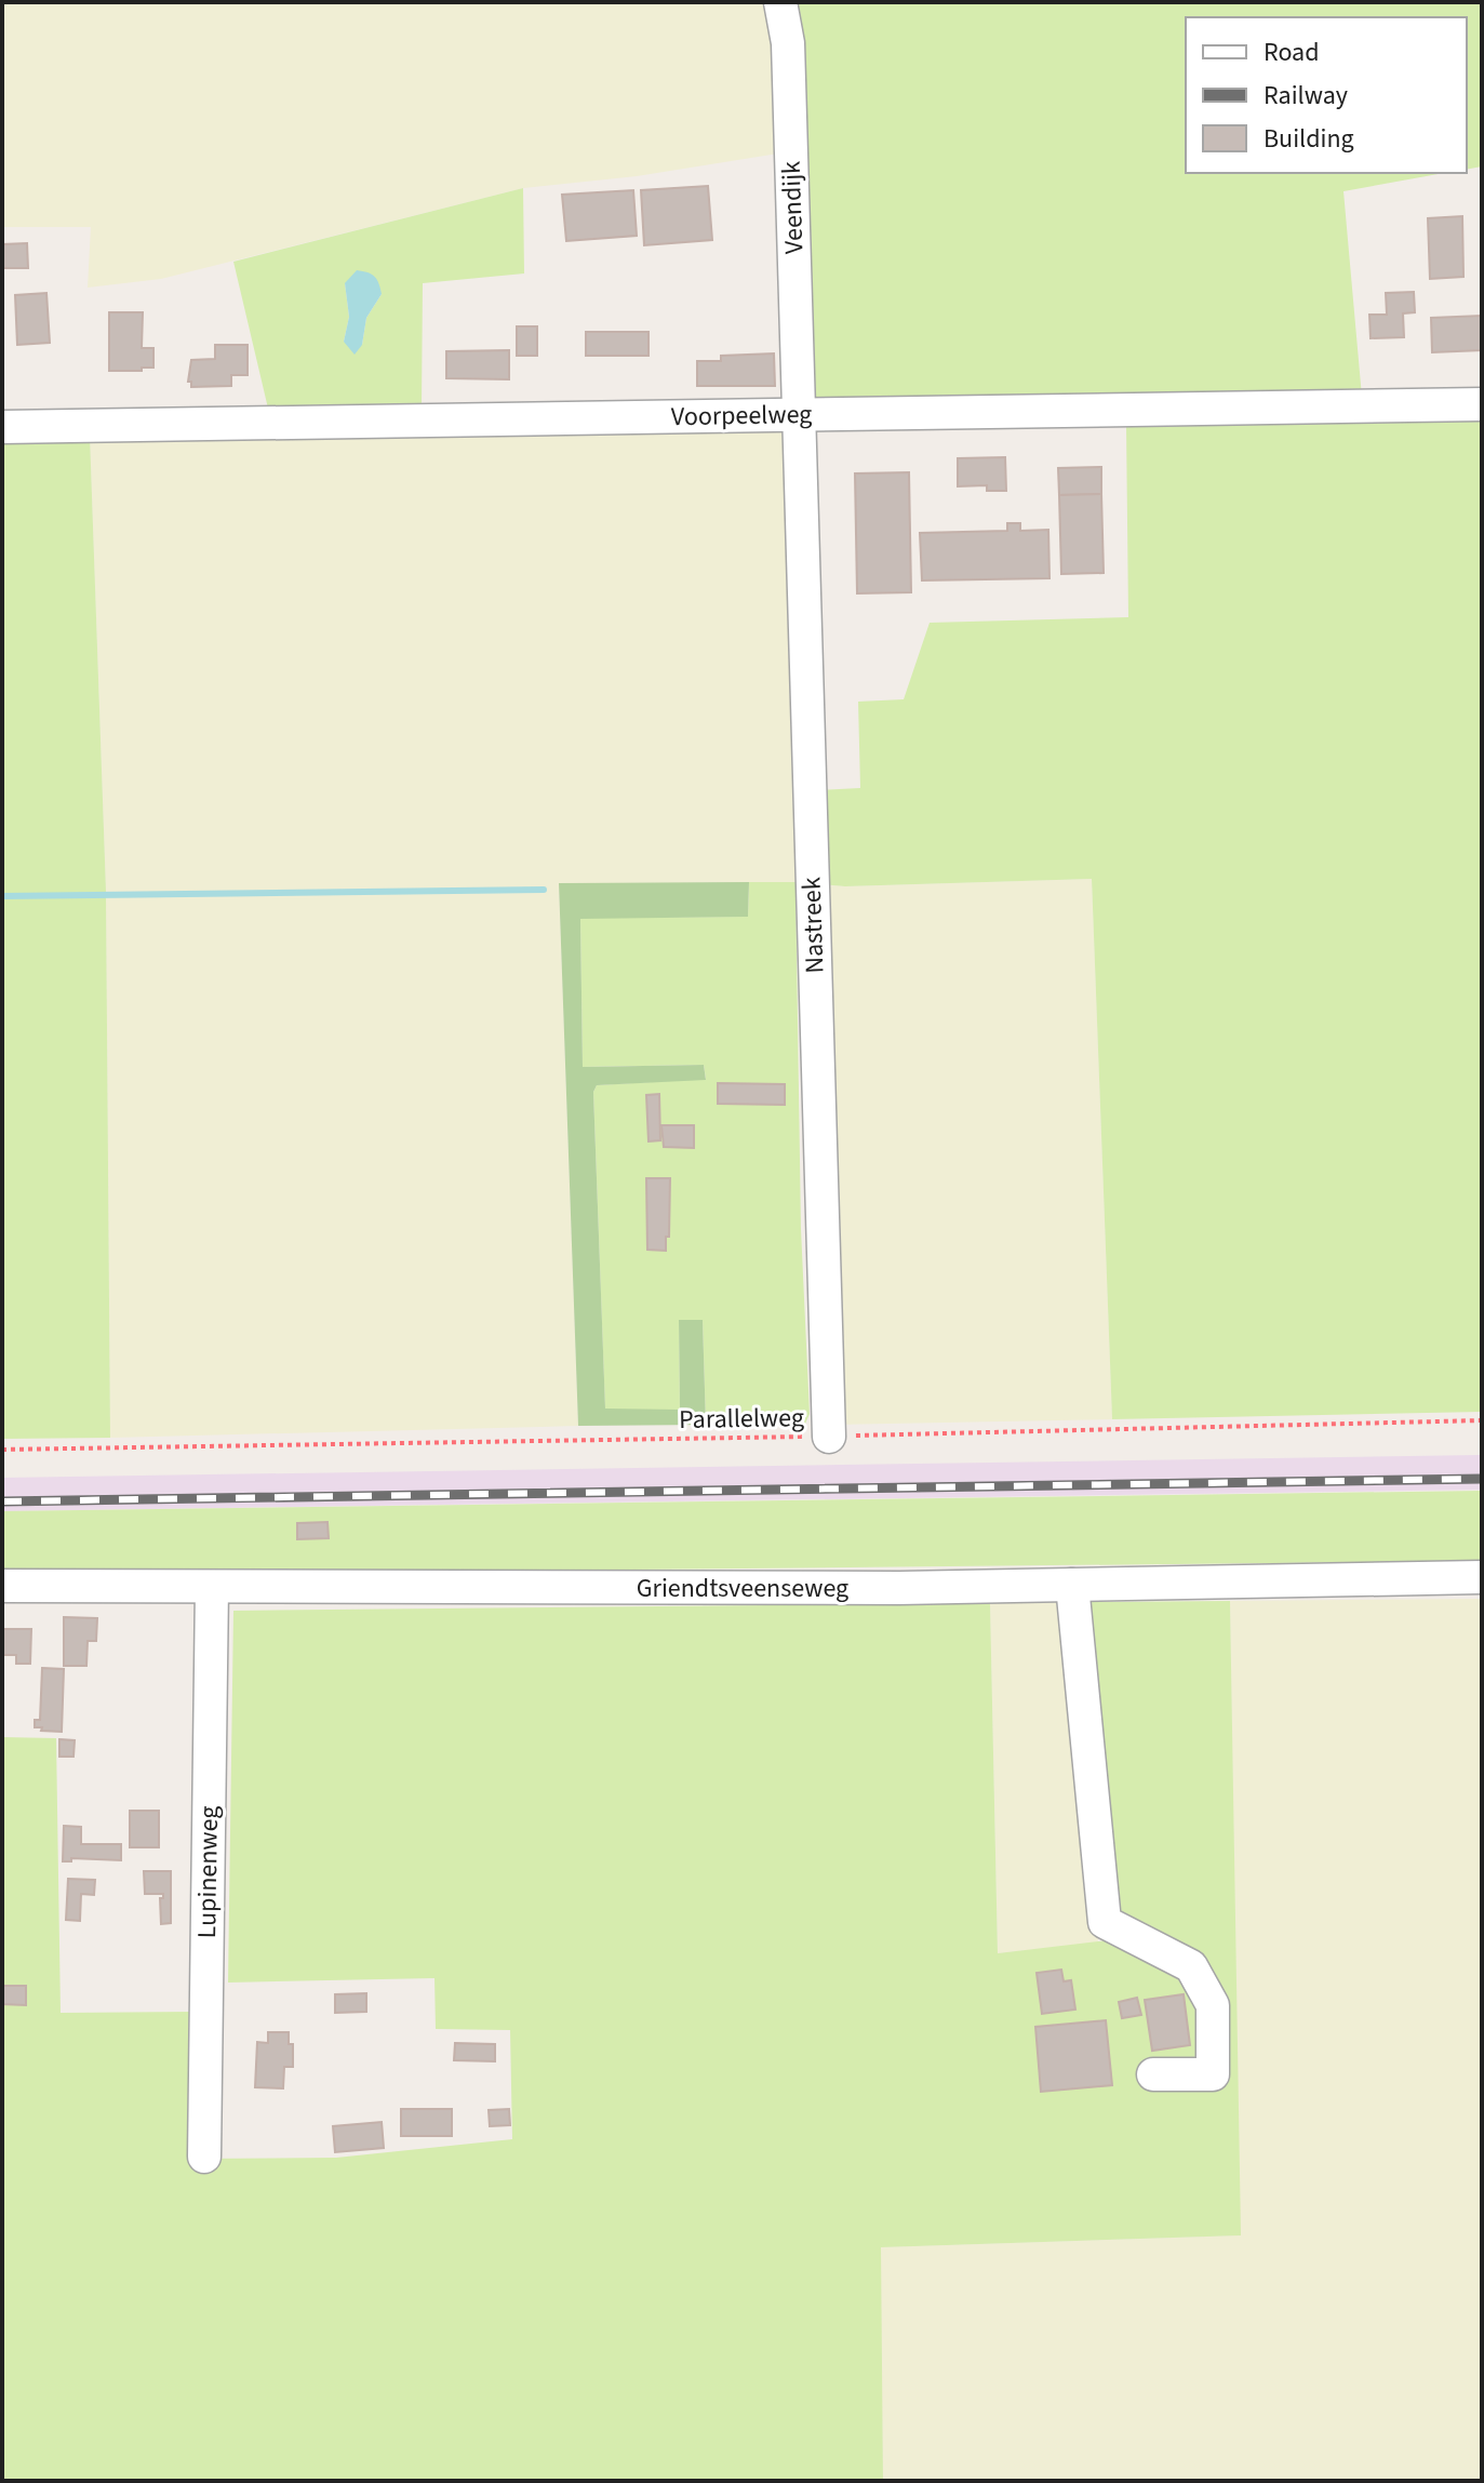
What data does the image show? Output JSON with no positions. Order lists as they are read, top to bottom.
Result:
{
  "streets": {
    "street": [
      "Veendijk",
      "Voorpeelweg",
      "Nastreek",
      "Griendtsveenseweg",
      "Lupinenweg"
    ],
    "path": ["Parallelweg"]
  },
  "crossings": [
    ["Veendijk", "Voorpeelweg"],
    ["Veendijk", "Nastreek"],
    ["Voorpeelweg", "Nastreek"],
    ["Nastreek", "Parallelweg"],
    ["Griendtsveenseweg", "Lupinenweg"]
  ],
  "legend": ["Road", "Railway", "Building"]
}
